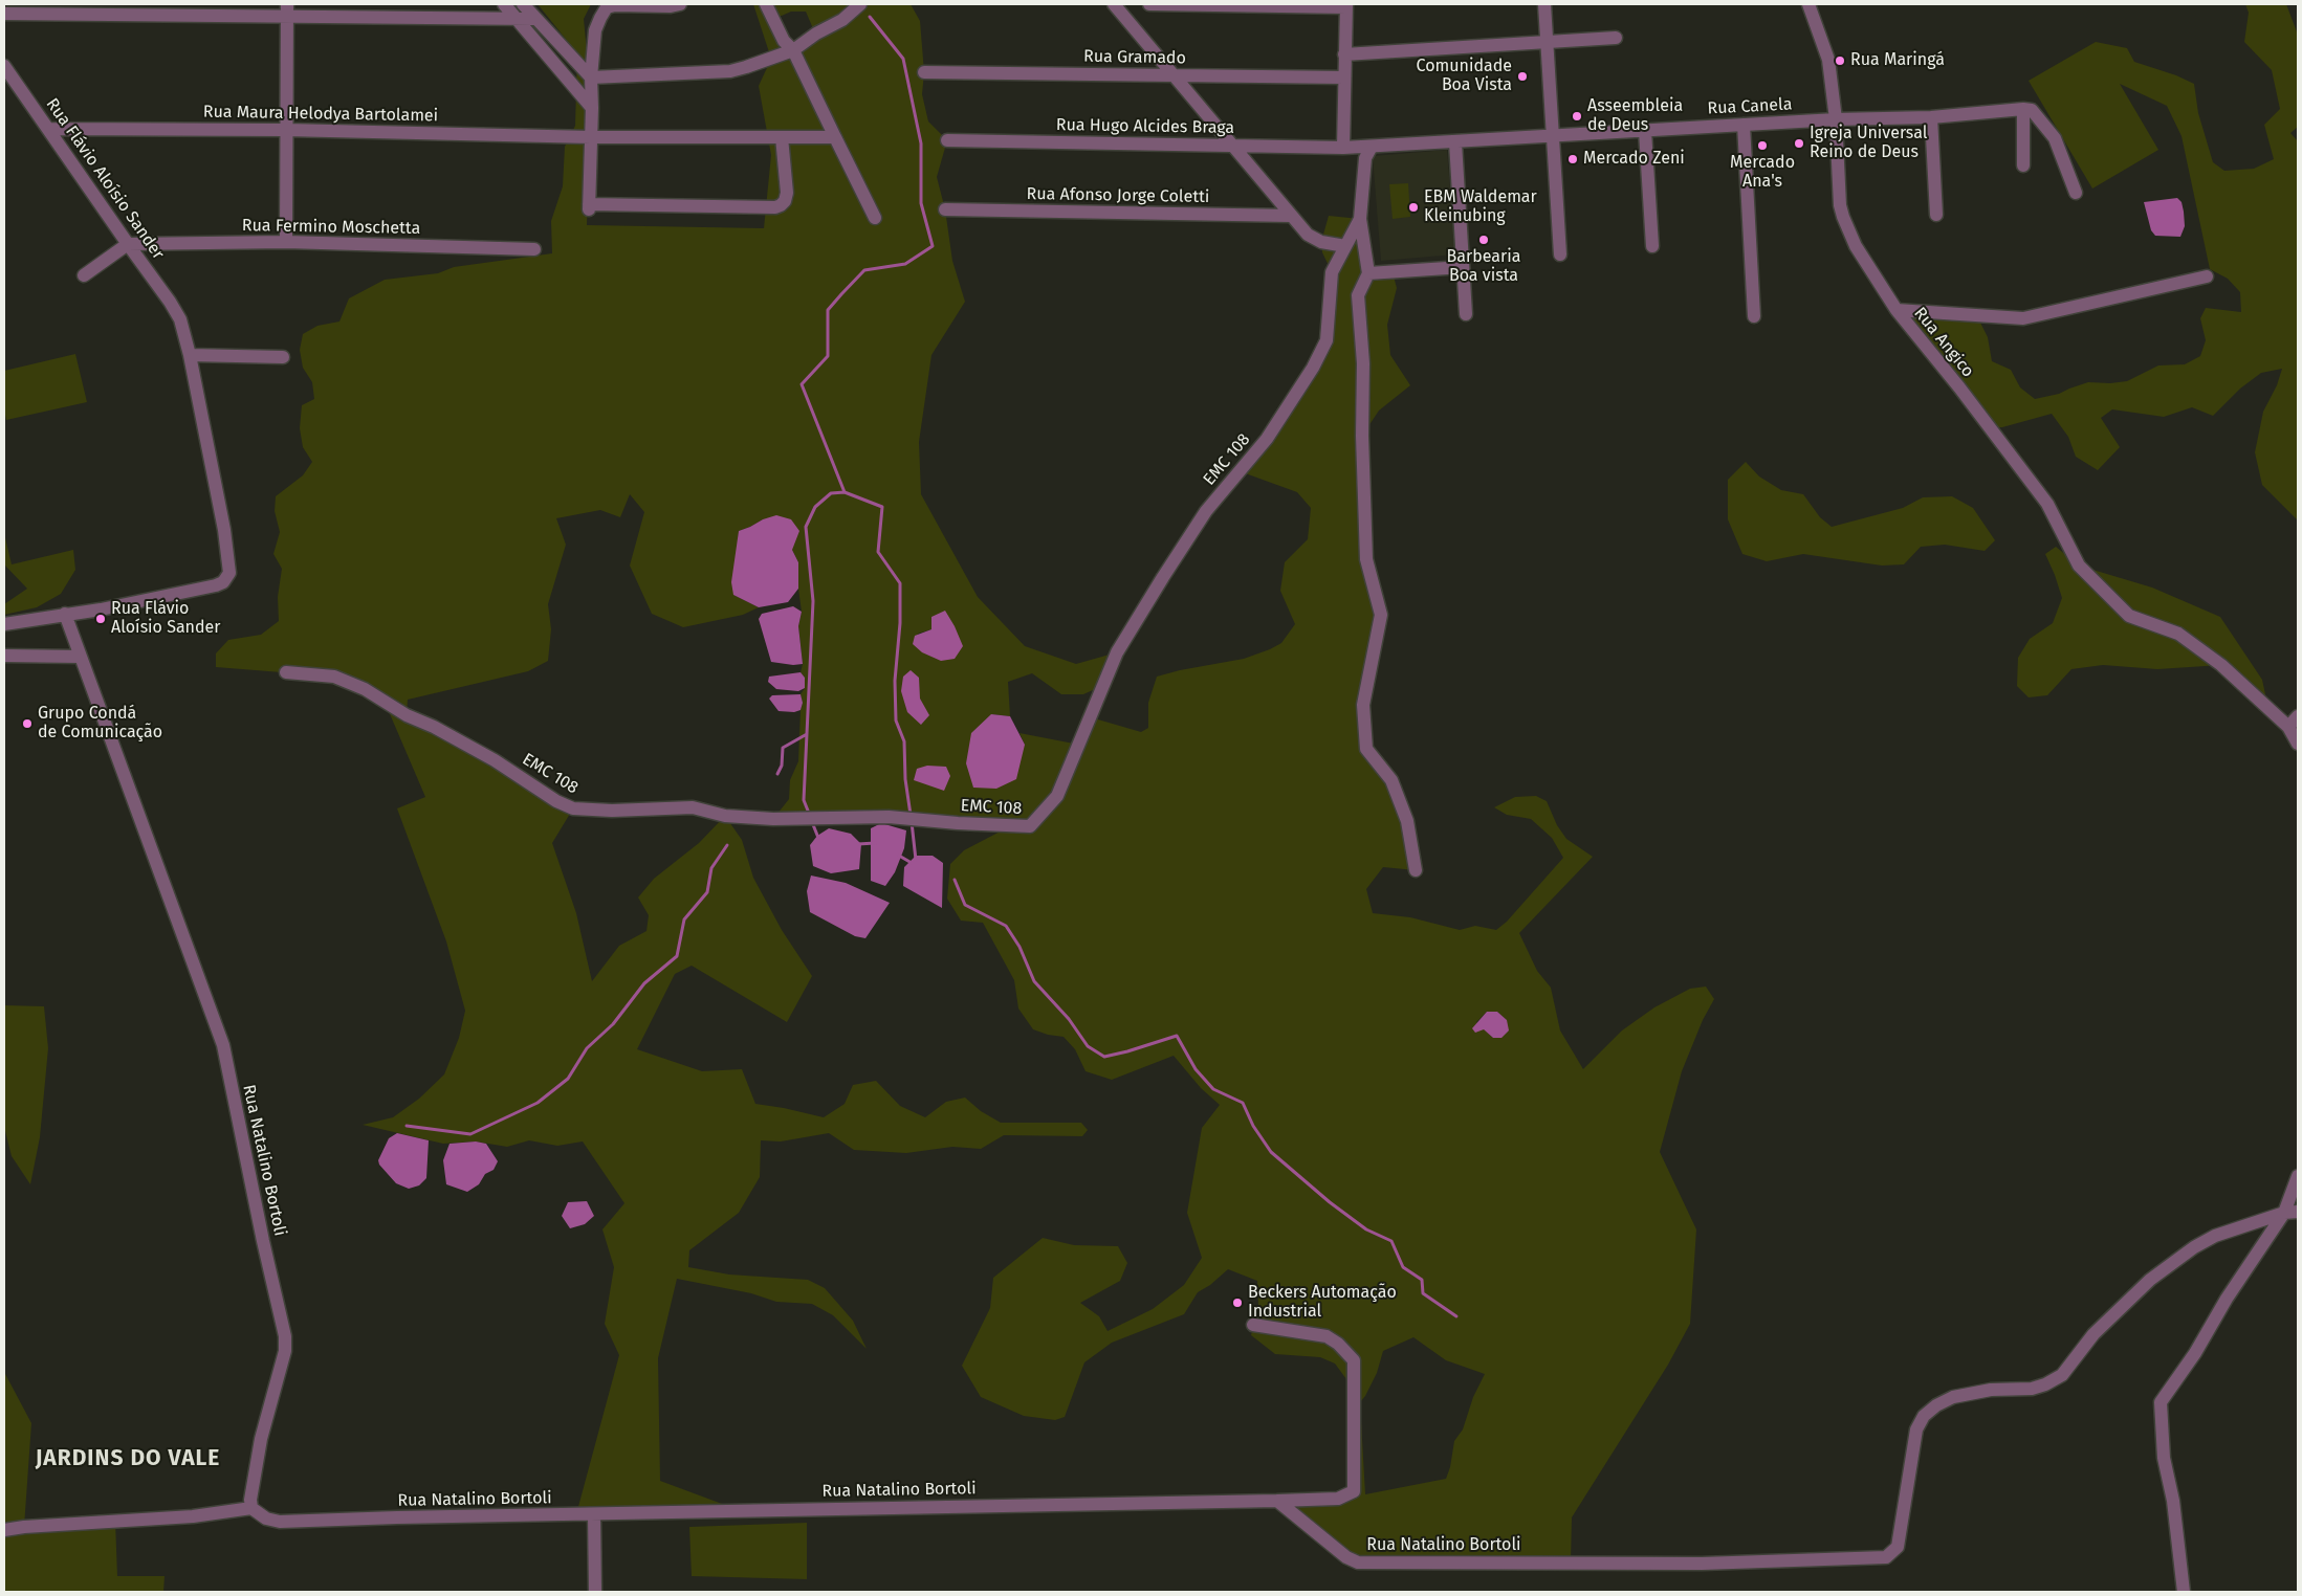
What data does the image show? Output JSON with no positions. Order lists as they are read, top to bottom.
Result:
{
  "streets": {
    "street": [
      "Rua Gramado",
      "Rua Canela",
      "Rua Maura Helodya Bartolamei",
      "Rua Hugo Alcides Braga",
      "Rua Flávio Aloísio Sander",
      "Rua Afonso Jorge Coletti",
      "Rua Fermino Moschetta",
      "Rua Angico",
      "EMC 108",
      "Rua Natalino Bortoli"
    ]
  },
  "crossings": [
    ["Rua Canela", "Rua Hugo Alcides Braga"],
    ["Rua Canela", "Rua Angico"],
    ["Rua Maura Helodya Bartolamei", "Rua Flávio Aloísio Sander"],
    ["Rua Flávio Aloísio Sander", "Rua Fermino Moschetta"],
    ["Rua Flávio Aloísio Sander", "Rua Natalino Bortoli"]
  ],
  "districts": ["JARDINS DO VALE"],
  "places": [
    "Rua Maringá",
    "Comunidade Boa Vista",
    "Asseembleia de Deus",
    "Igreja Universal Reino de Deus",
    "Mercado Ana's",
    "Mercado Zeni",
    "EBM Waldemar Kleinubing",
    "Barbearia Boa vista",
    "Rua Flávio Aloísio Sander",
    "Grupo Condá de Comunicação",
    "Beckers Automação Industrial"
  ]
}
